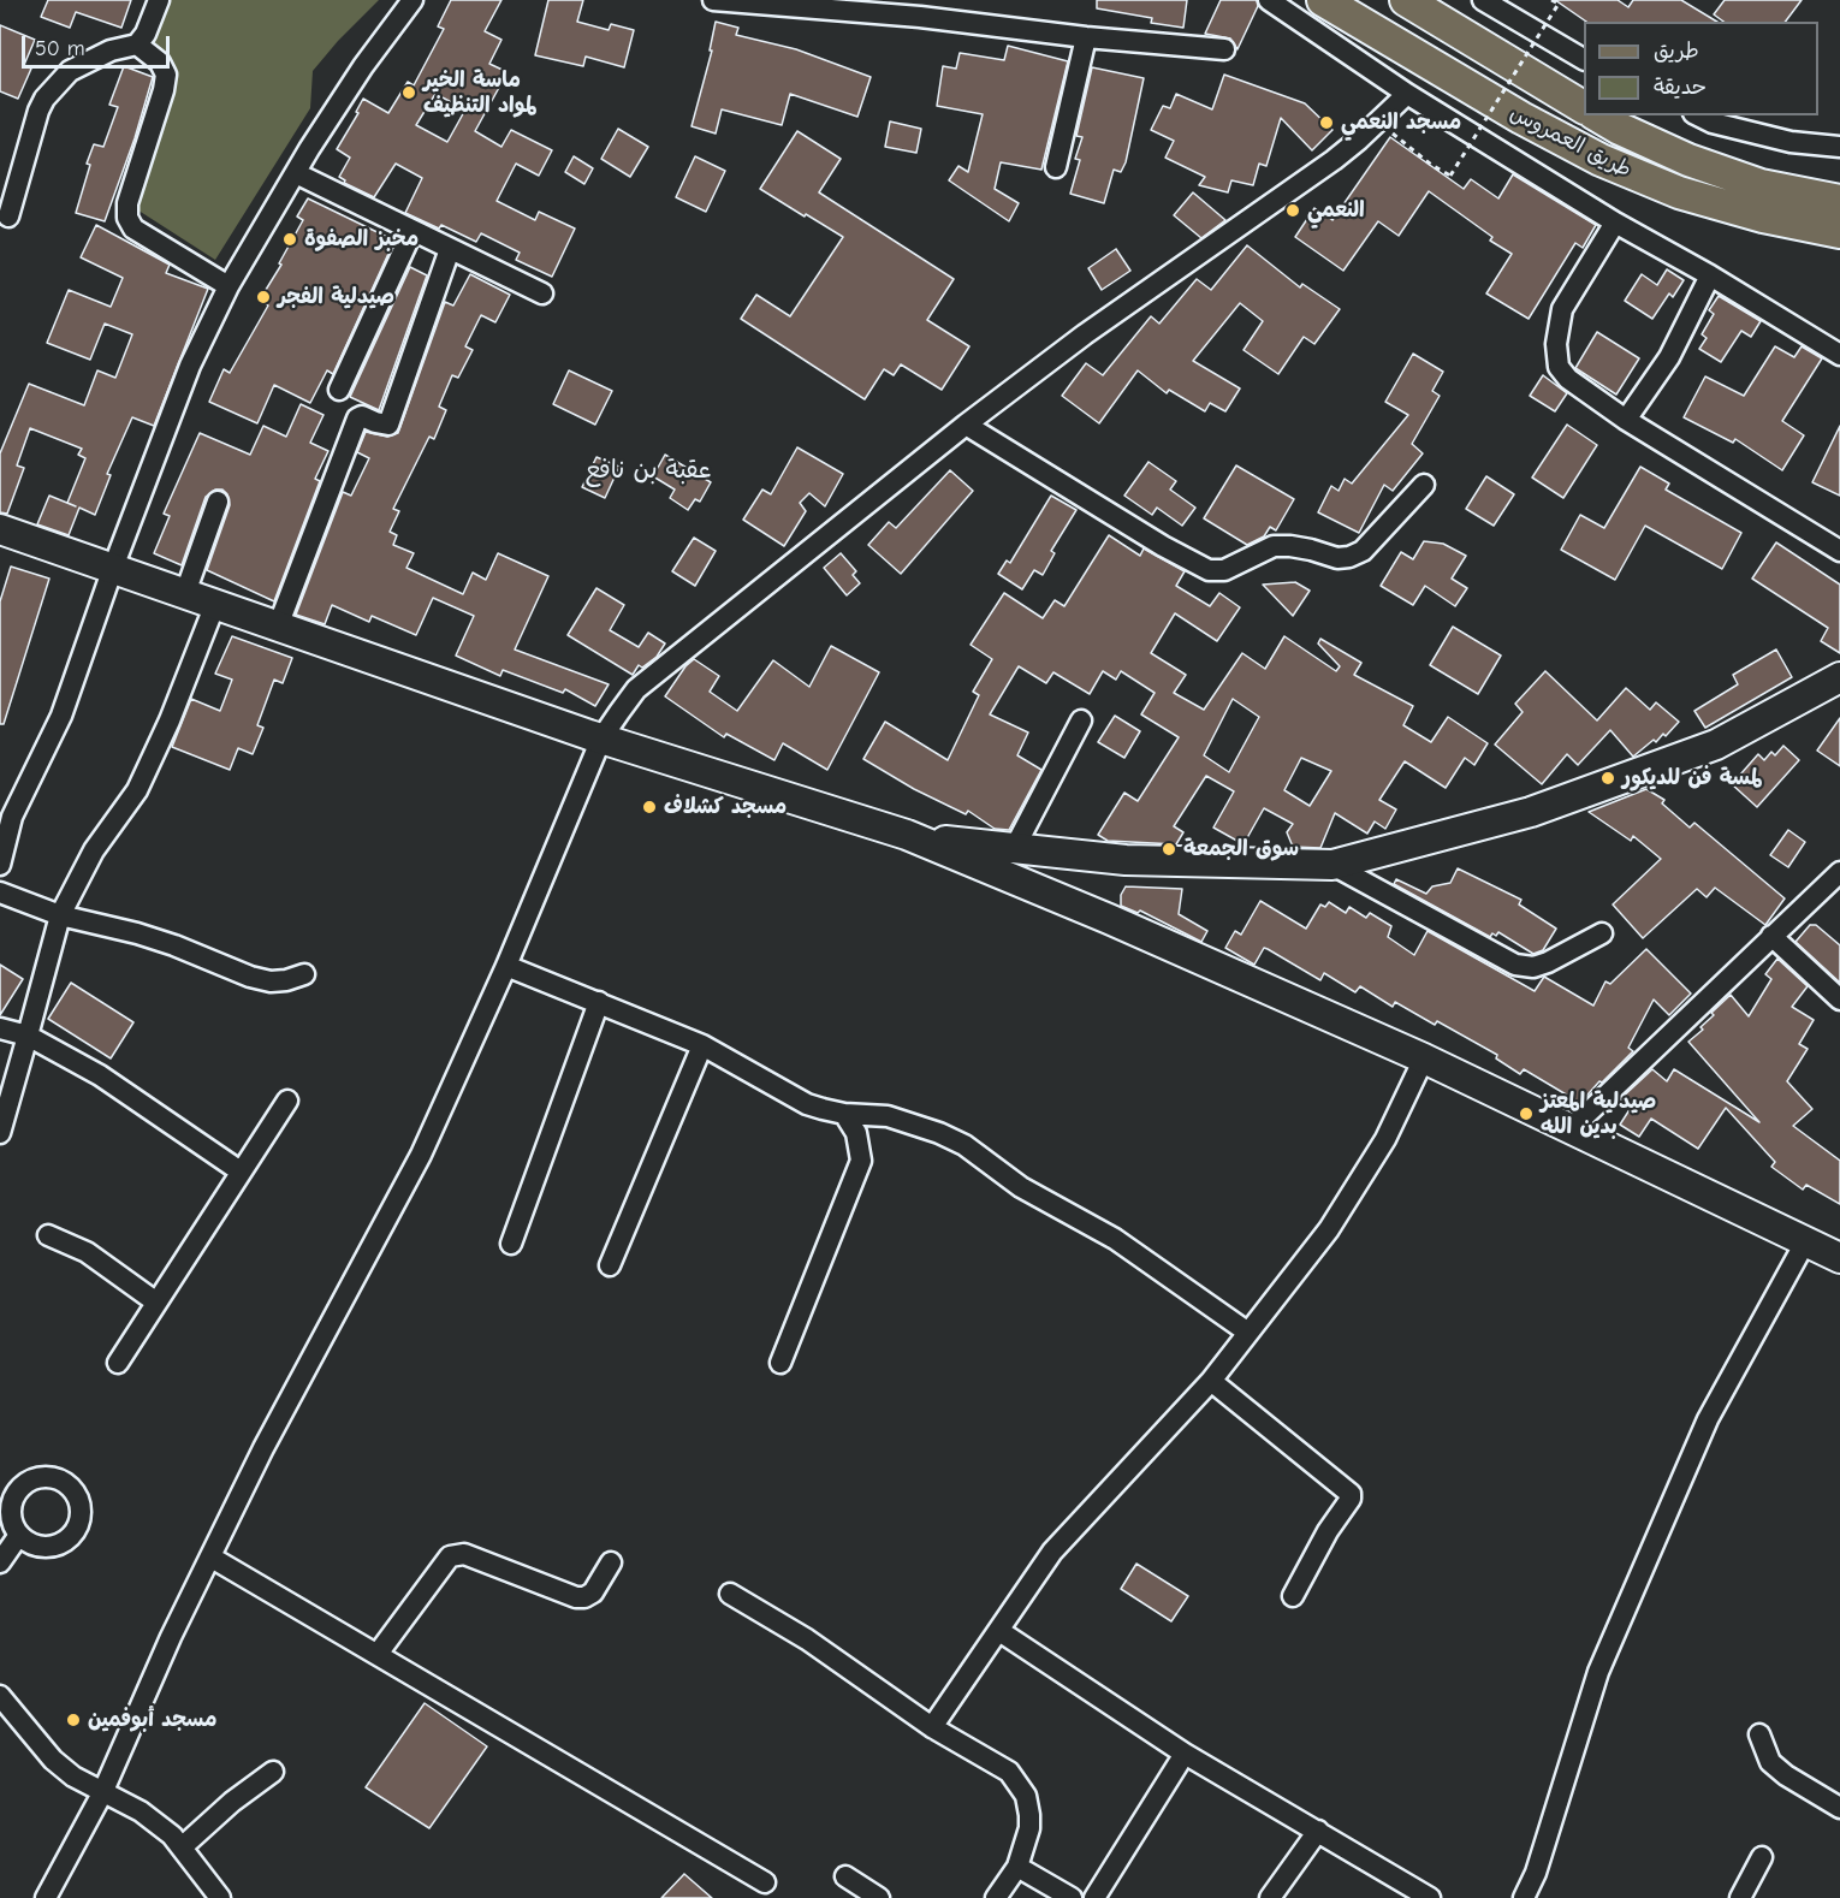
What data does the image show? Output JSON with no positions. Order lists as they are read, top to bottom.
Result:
{
  "streets": {
    "main road": ["طريق العمروس"]
  },
  "districts": ["عقبة بن نافع"],
  "places": [
    "ماسة الخير لمواد التنظيف",
    "مسجد النعمي",
    "النعمي",
    "مخبز الصفوة",
    "صيدلية الفجر",
    "لمسة فن للديكور",
    "مسجد كشلاف",
    "سوق الجمعة",
    "صيدلية المعتز بدين الله",
    "مسجد أبوفمين"
  ],
  "legend": ["طريق", "حديقة"],
  "scale_bar": "50 m"
}
